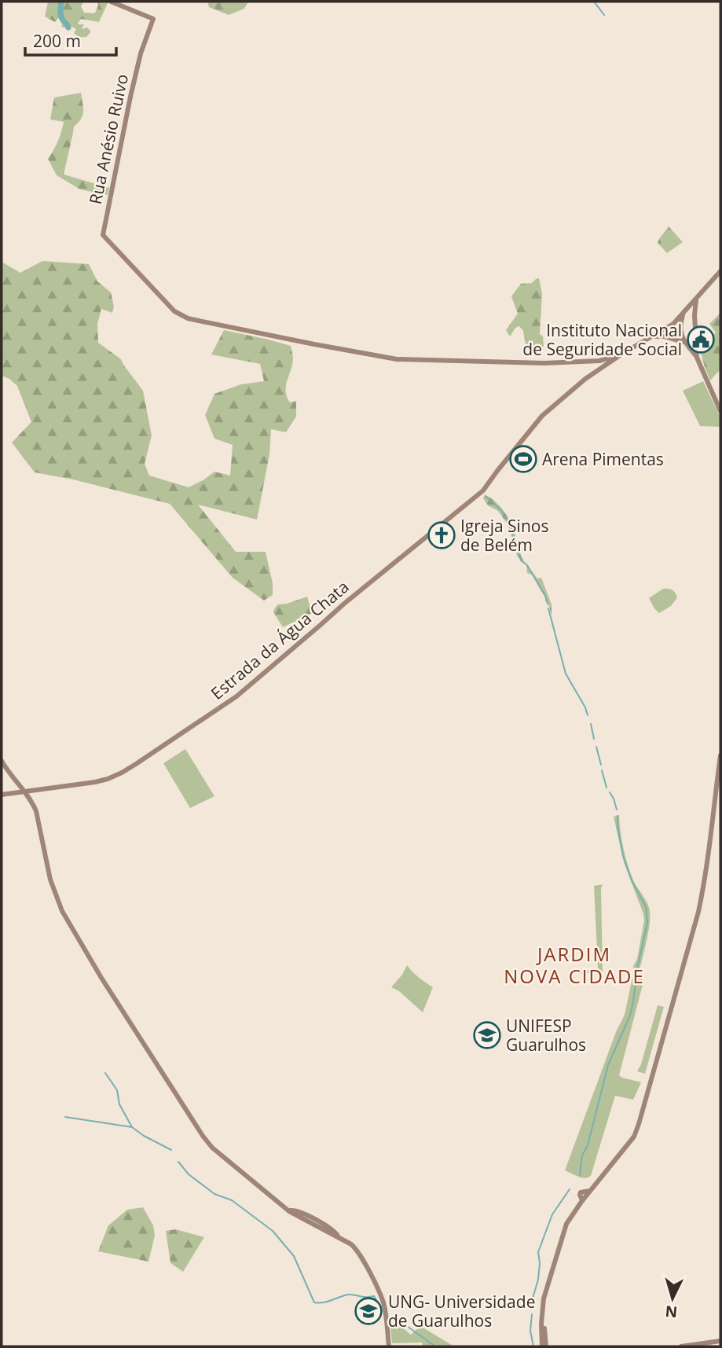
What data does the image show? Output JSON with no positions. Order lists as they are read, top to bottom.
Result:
{
  "streets": {
    "street": ["Rua Anésio Ruivo", "Estrada da Água Chata"]
  },
  "crossings": [
    ["Rua Anésio Ruivo", "Estrada da Água Chata"]
  ],
  "districts": ["JARDIM NOVA CIDADE"],
  "places": {
    "public building": ["Instituto Nacional de Seguridade Social"],
    "sports": ["Arena Pimentas"],
    "church": ["Igreja Sinos de Belém"],
    "school or university": ["UNIFESP Guarulhos", "UNG- Universidade de Guarulhos"]
  },
  "scale_bar": "200 m",
  "north": "bottom"
}
